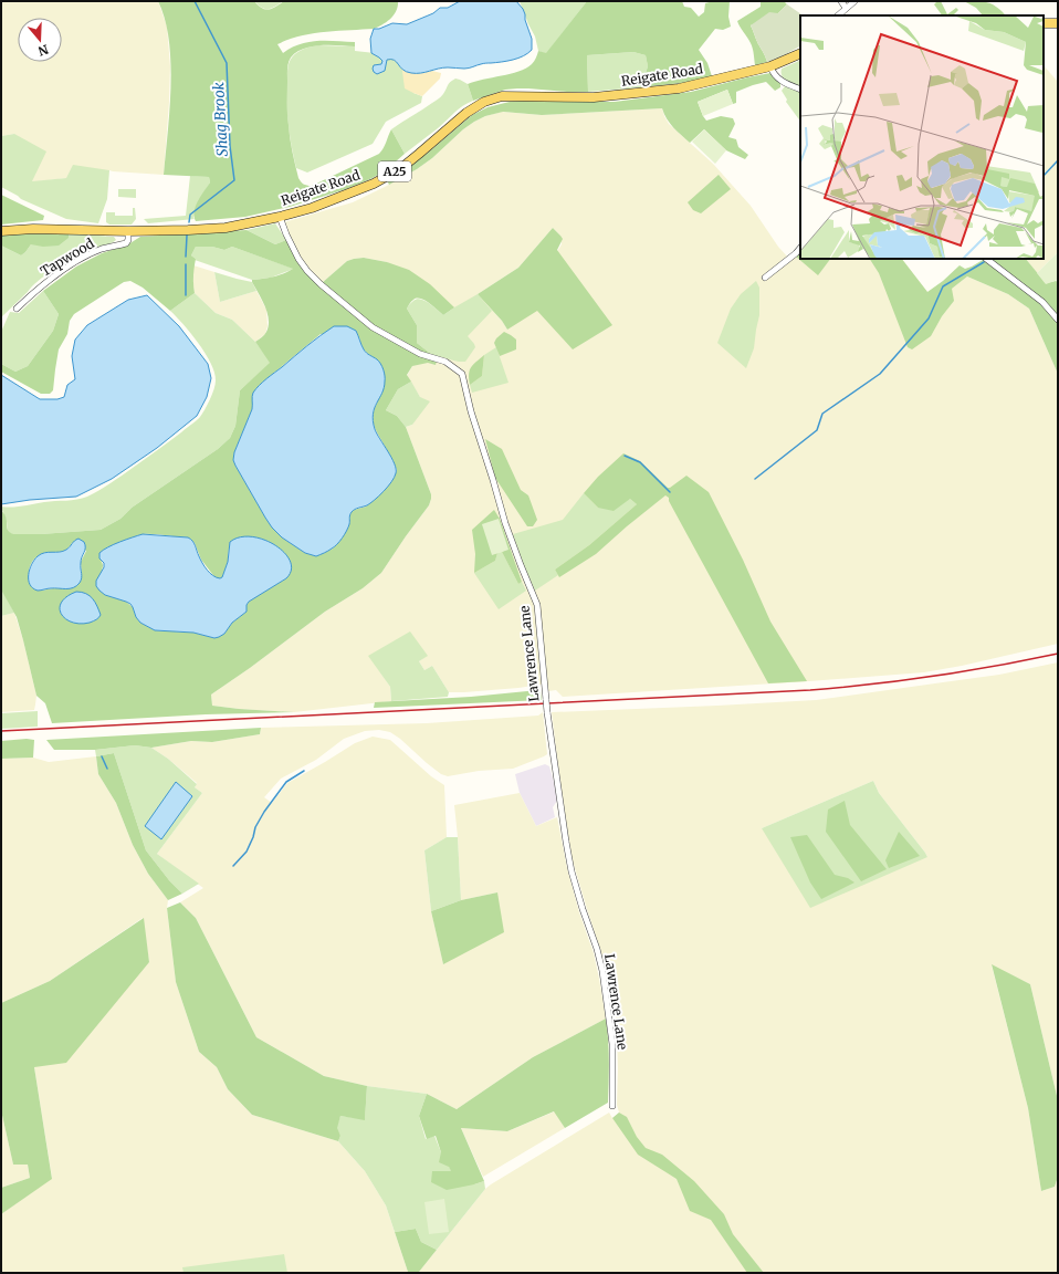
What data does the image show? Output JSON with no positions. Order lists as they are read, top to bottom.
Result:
{
  "streets": {
    "main road": ["Reigate Road", "A25"],
    "street": ["Tapwood", "Lawrence Lane"]
  },
  "crossings": [
    ["Reigate Road", "Tapwood"],
    ["Reigate Road", "Lawrence Lane"]
  ],
  "water": ["Shag Brook"],
  "north": "bottom"
}
